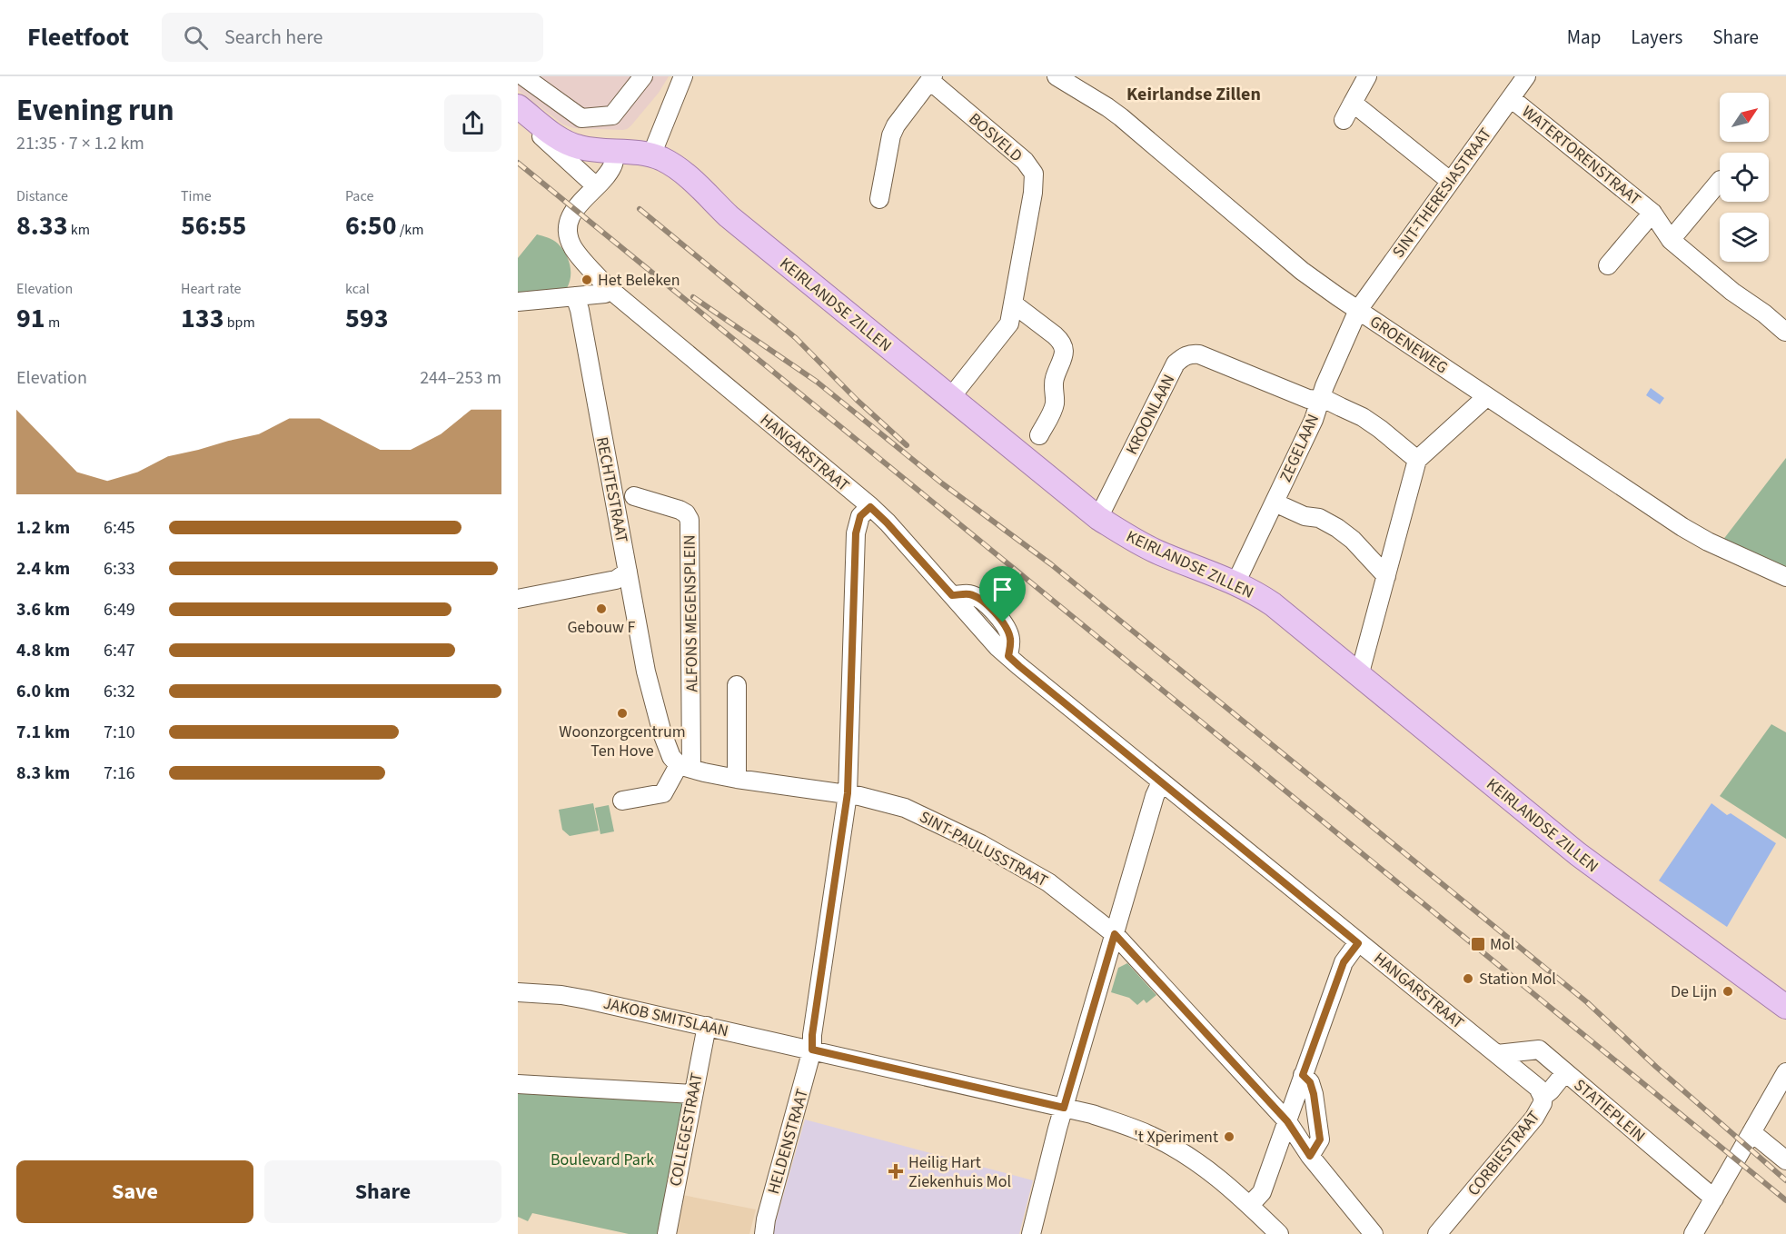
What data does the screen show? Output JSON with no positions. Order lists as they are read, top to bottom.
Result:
{
  "streets": {
    "main road": ["KEIRLANDSE ZILLEN"],
    "street": [
      "BOSVELD",
      "WATERTORENSTRAAT",
      "SINT-THERESIASTRAAT",
      "GROENEWEG",
      "KROONLAAN",
      "ZEGELAAN",
      "HANGARSTRAAT",
      "RECHTESTRAAT",
      "ALFONS MEGENSPLEIN",
      "SINT-PAULUSSTRAAT",
      "JAKOB SMITSLAAN",
      "STATIEPLEIN",
      "COLLEGESTRAAT",
      "HELDENSTRAAT",
      "CORBIESTRAAT"
    ]
  },
  "crossings": [
    ["BOSVELD", "KEIRLANDSE ZILLEN"],
    ["WATERTORENSTRAAT", "SINT-THERESIASTRAAT"],
    ["SINT-THERESIASTRAAT", "GROENEWEG"],
    ["SINT-THERESIASTRAAT", "ZEGELAAN"],
    ["KEIRLANDSE ZILLEN", "KROONLAAN"],
    ["KEIRLANDSE ZILLEN", "ZEGELAAN"],
    ["KEIRLANDSE ZILLEN", "HANGARSTRAAT"],
    ["GROENEWEG", "ZEGELAAN"],
    ["KROONLAAN", "ZEGELAAN"],
    ["HANGARSTRAAT", "STATIEPLEIN"],
    ["HANGARSTRAAT", "HELDENSTRAAT"],
    ["HANGARSTRAAT", "CORBIESTRAAT"],
    ["ALFONS MEGENSPLEIN", "SINT-PAULUSSTRAAT"],
    ["SINT-PAULUSSTRAAT", "HELDENSTRAAT"],
    ["JAKOB SMITSLAAN", "COLLEGESTRAAT"],
    ["JAKOB SMITSLAAN", "HELDENSTRAAT"],
    ["STATIEPLEIN", "CORBIESTRAAT"]
  ],
  "districts": ["Keirlandse Zillen"],
  "parks": ["Boulevard Park"],
  "places": {
    "other": [
      "Het Beleken",
      "Gebouw F",
      "Woonzorgcentrum Ten Hove",
      "Station Mol",
      "De Lijn",
      "'t Xperiment"
    ],
    "transit": ["Mol"],
    "health": ["Heilig Hart Ziekenhuis Mol"]
  },
  "north": "top right",
  "page": {
    "header": "Fleetfoot",
    "search": "Search here",
    "nav": ["Map", "Layers", "Share"],
    "heading": ["Evening run", "21:35 · 7 × 1.2 km"],
    "stats": [
      ["Distance", "8.33 km"],
      ["Time", "56:55"],
      ["Pace", "6:50 /km"],
      ["Elevation", "91 m"],
      ["Heart rate", "133 bpm"],
      ["kcal", "593"]
    ],
    "chart": ["Elevation", "244–253 m"],
    "list": [
      {
        "name": "1.2 km",
        "note": "6:45"
      },
      {
        "name": "2.4 km",
        "note": "6:33"
      },
      {
        "name": "3.6 km",
        "note": "6:49"
      },
      {
        "name": "4.8 km",
        "note": "6:47"
      },
      {
        "name": "6.0 km",
        "note": "6:32"
      },
      {
        "name": "7.1 km",
        "note": "7:10"
      },
      {
        "name": "8.3 km",
        "note": "7:16"
      }
    ],
    "buttons": ["Save", "Share"]
  }
}
